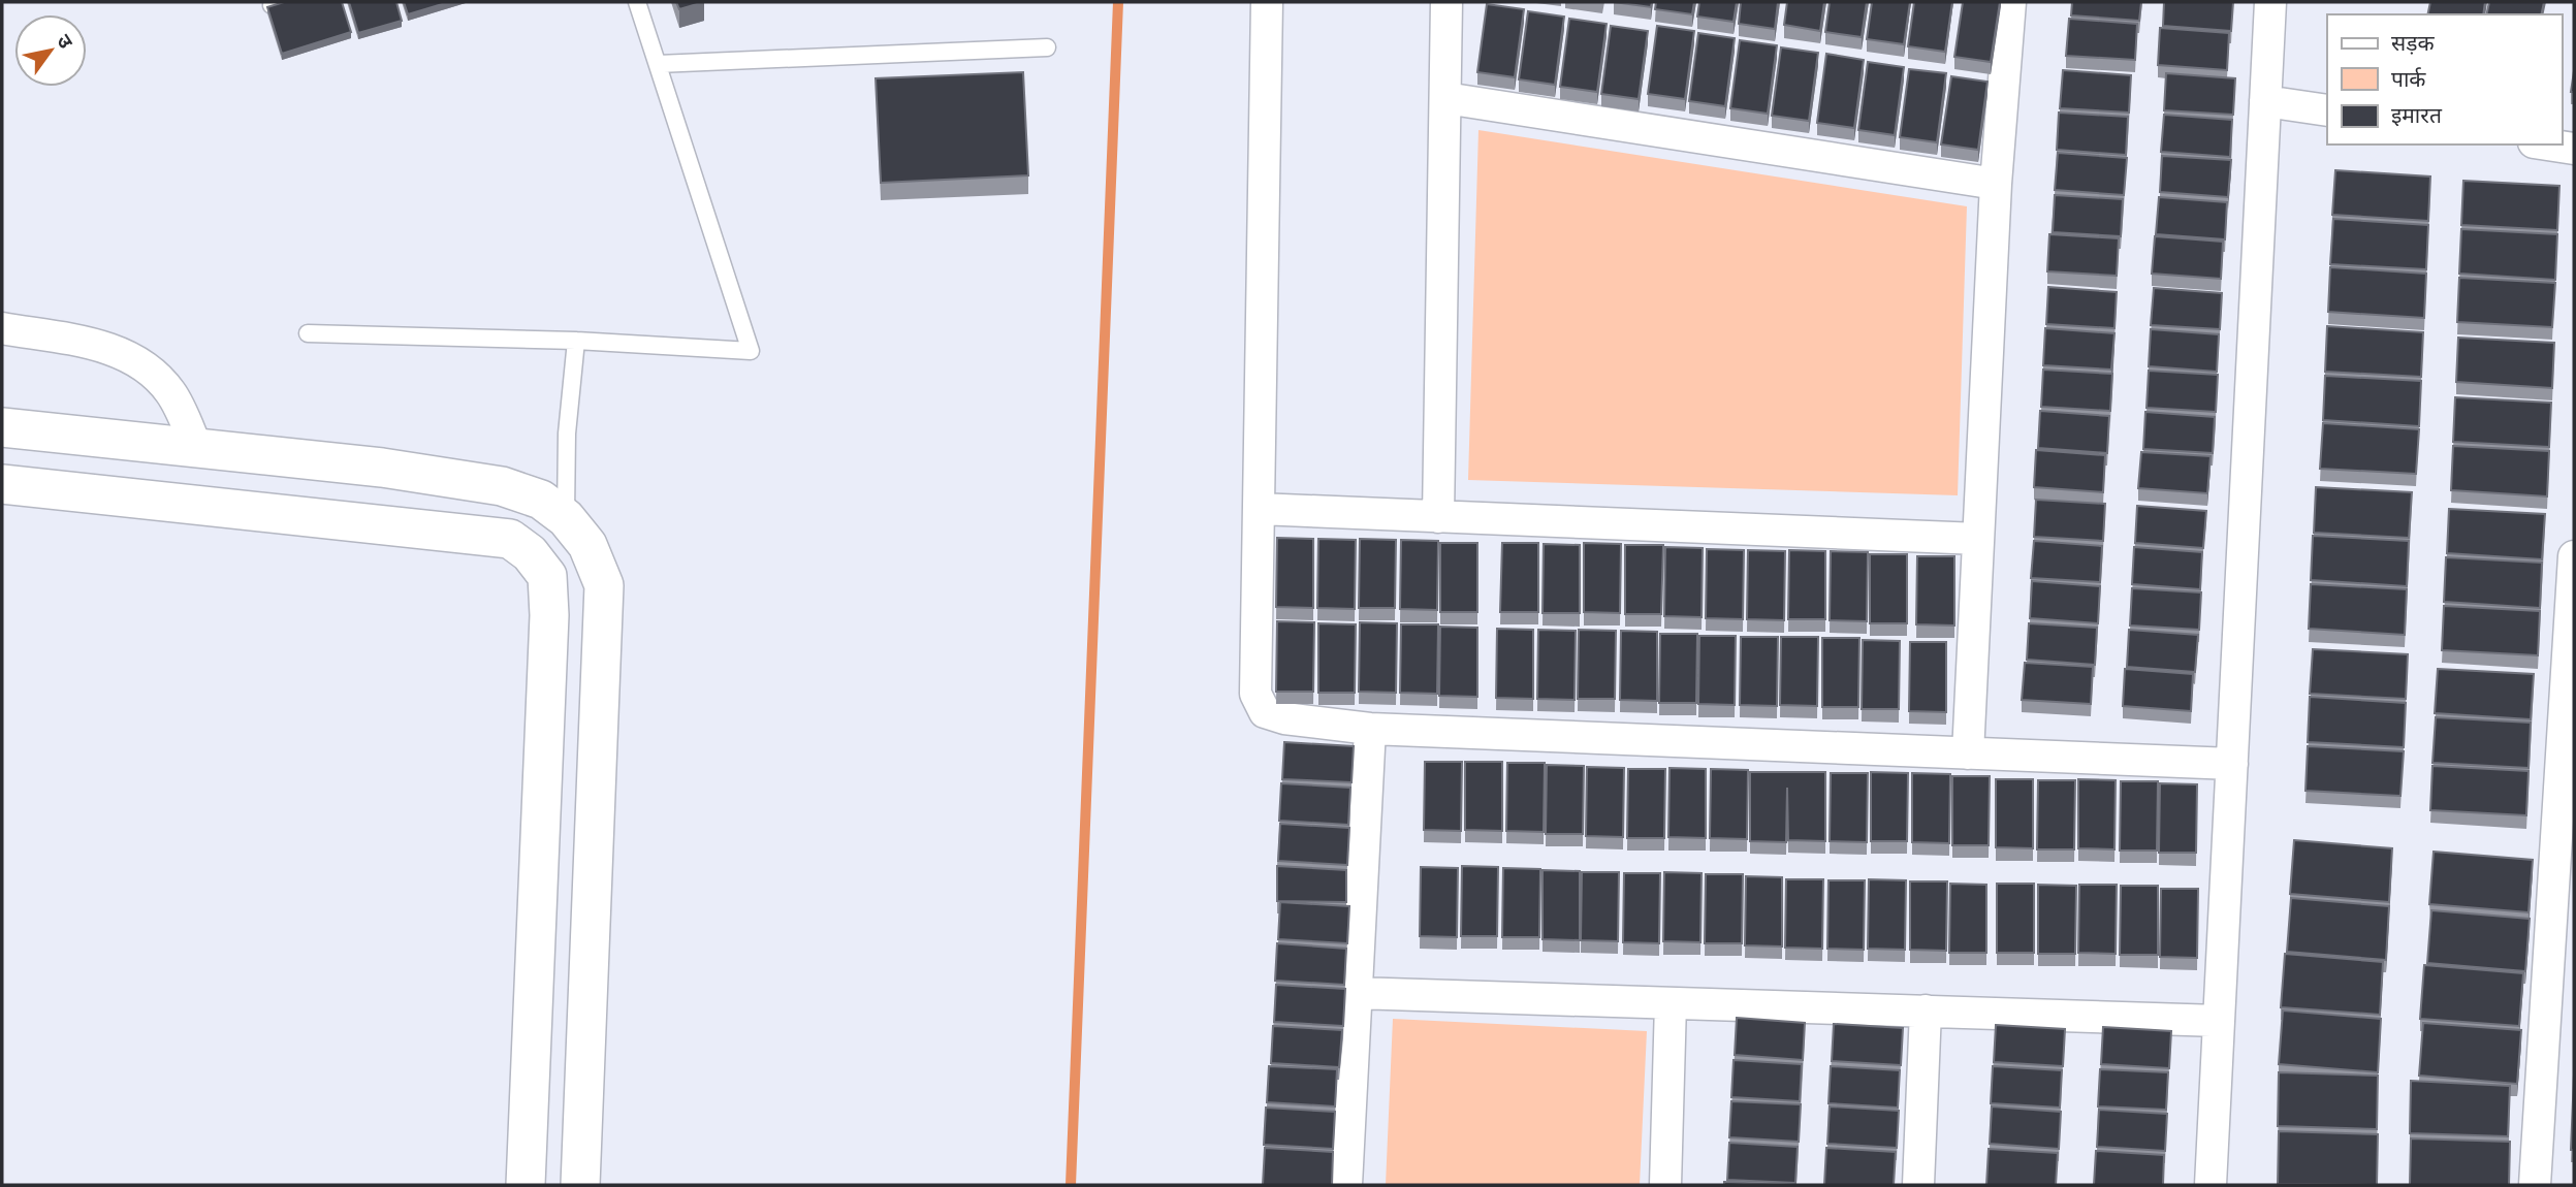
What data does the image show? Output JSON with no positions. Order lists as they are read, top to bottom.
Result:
{
  "legend": ["सड़क", "पार्क", "इमारत"],
  "north": "top right"
}
